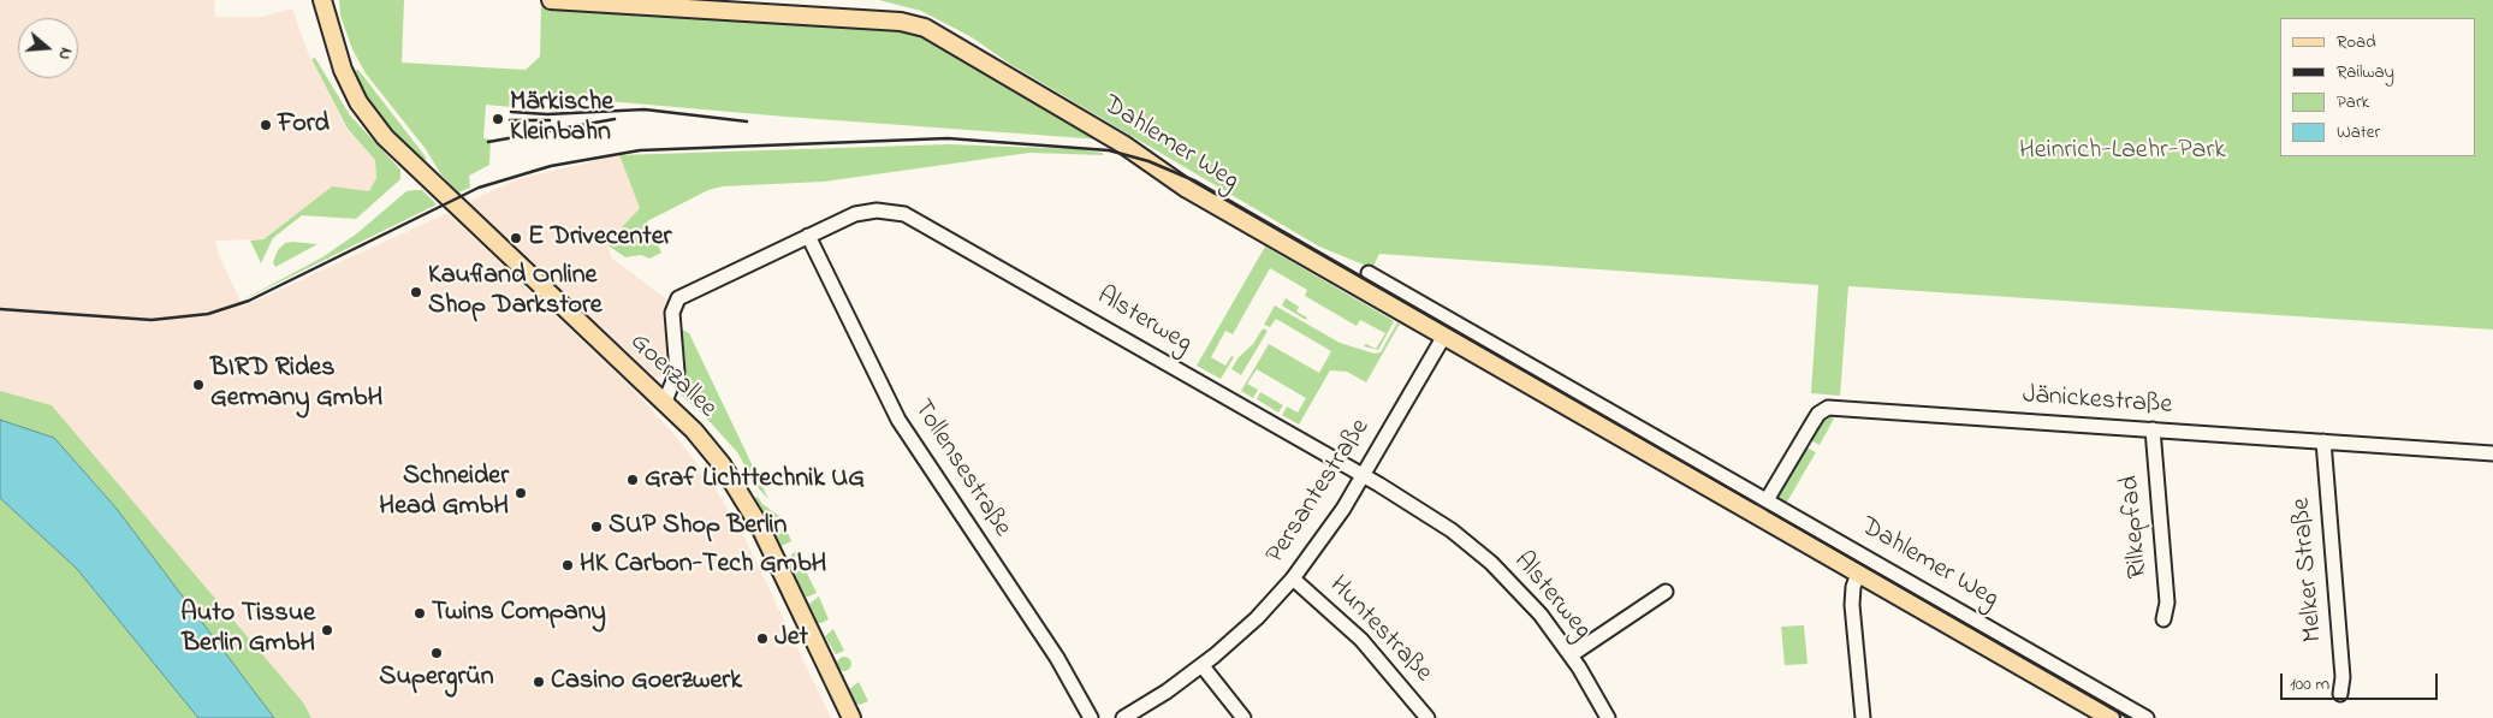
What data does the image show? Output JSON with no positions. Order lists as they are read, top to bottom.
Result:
{
  "streets": {
    "main road": ["Dahlemer Weg", "Goerzallee"],
    "street": [
      "Alsterweg",
      "Jänickestraße",
      "Tollensestraße",
      "Persantestraße",
      "Rilkepfad",
      "Melker Straße",
      "Huntestraße"
    ]
  },
  "crossings": [
    ["Dahlemer Weg", "Jänickestraße"],
    ["Dahlemer Weg", "Persantestraße"],
    ["Alsterweg", "Goerzallee"],
    ["Alsterweg", "Tollensestraße"],
    ["Alsterweg", "Persantestraße"],
    ["Jänickestraße", "Rilkepfad"],
    ["Jänickestraße", "Melker Straße"],
    ["Persantestraße", "Huntestraße"]
  ],
  "parks": ["Heinrich-Laehr-Park"],
  "places": [
    "Märkische Kleinbahn",
    "Ford",
    "E Drivecenter",
    "Kaufland Online Shop Darkstore",
    "BIRD Rides Germany GmbH",
    "Graf Lichttechnik UG",
    "Schneider Head GmbH",
    "SUP Shop Berlin",
    "HK Carbon-Tech GmbH",
    "Twins Company",
    "Auto Tissue Berlin GmbH",
    "Jet",
    "Supergrün",
    "Casino Goerzwerk"
  ],
  "legend": [
    "Road",
    "Railway",
    "Park",
    "Water"
  ],
  "scale_bar": "100 m",
  "north": "right"
}
